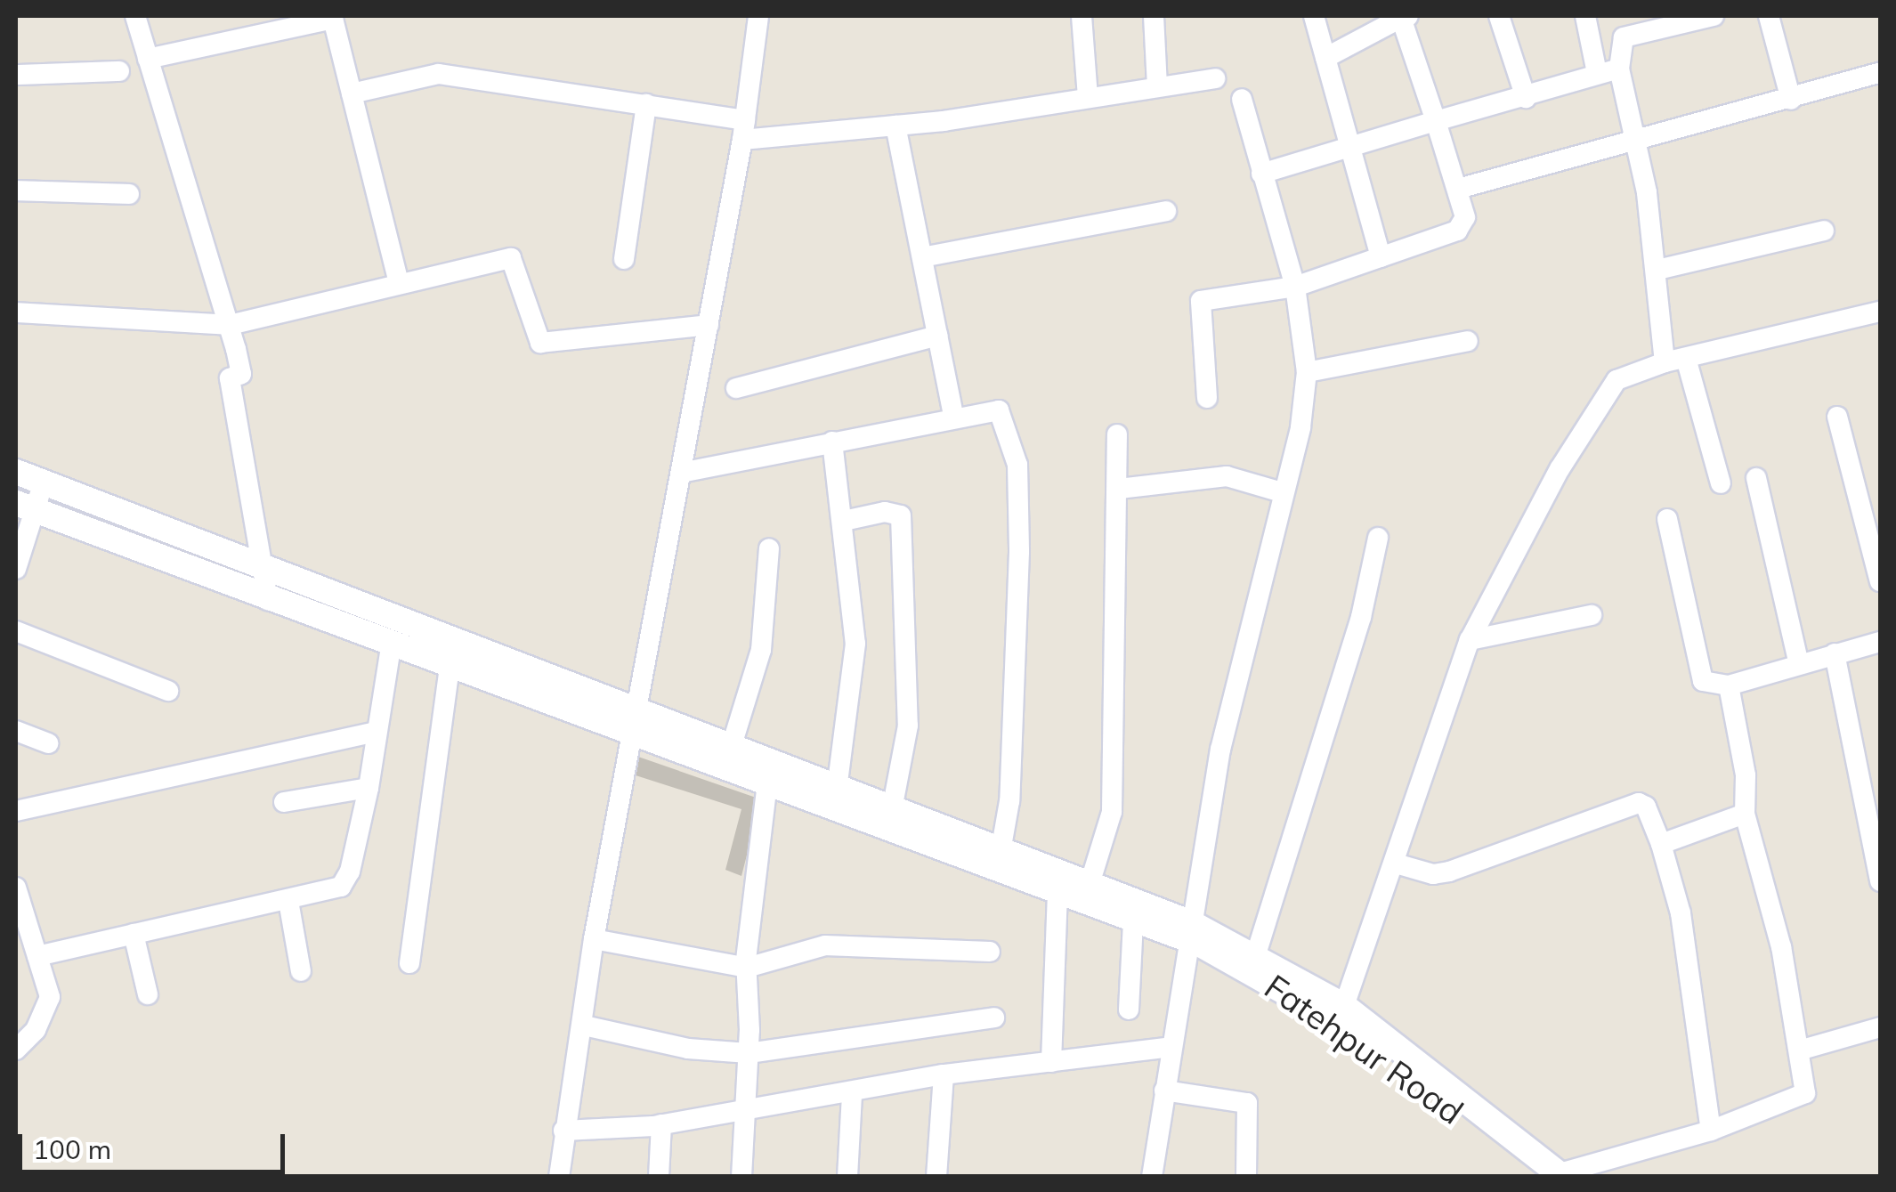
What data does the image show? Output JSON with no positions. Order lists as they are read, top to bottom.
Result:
{
  "streets": {
    "street": ["Fatehpur Road"]
  },
  "scale_bar": "100 m"
}
